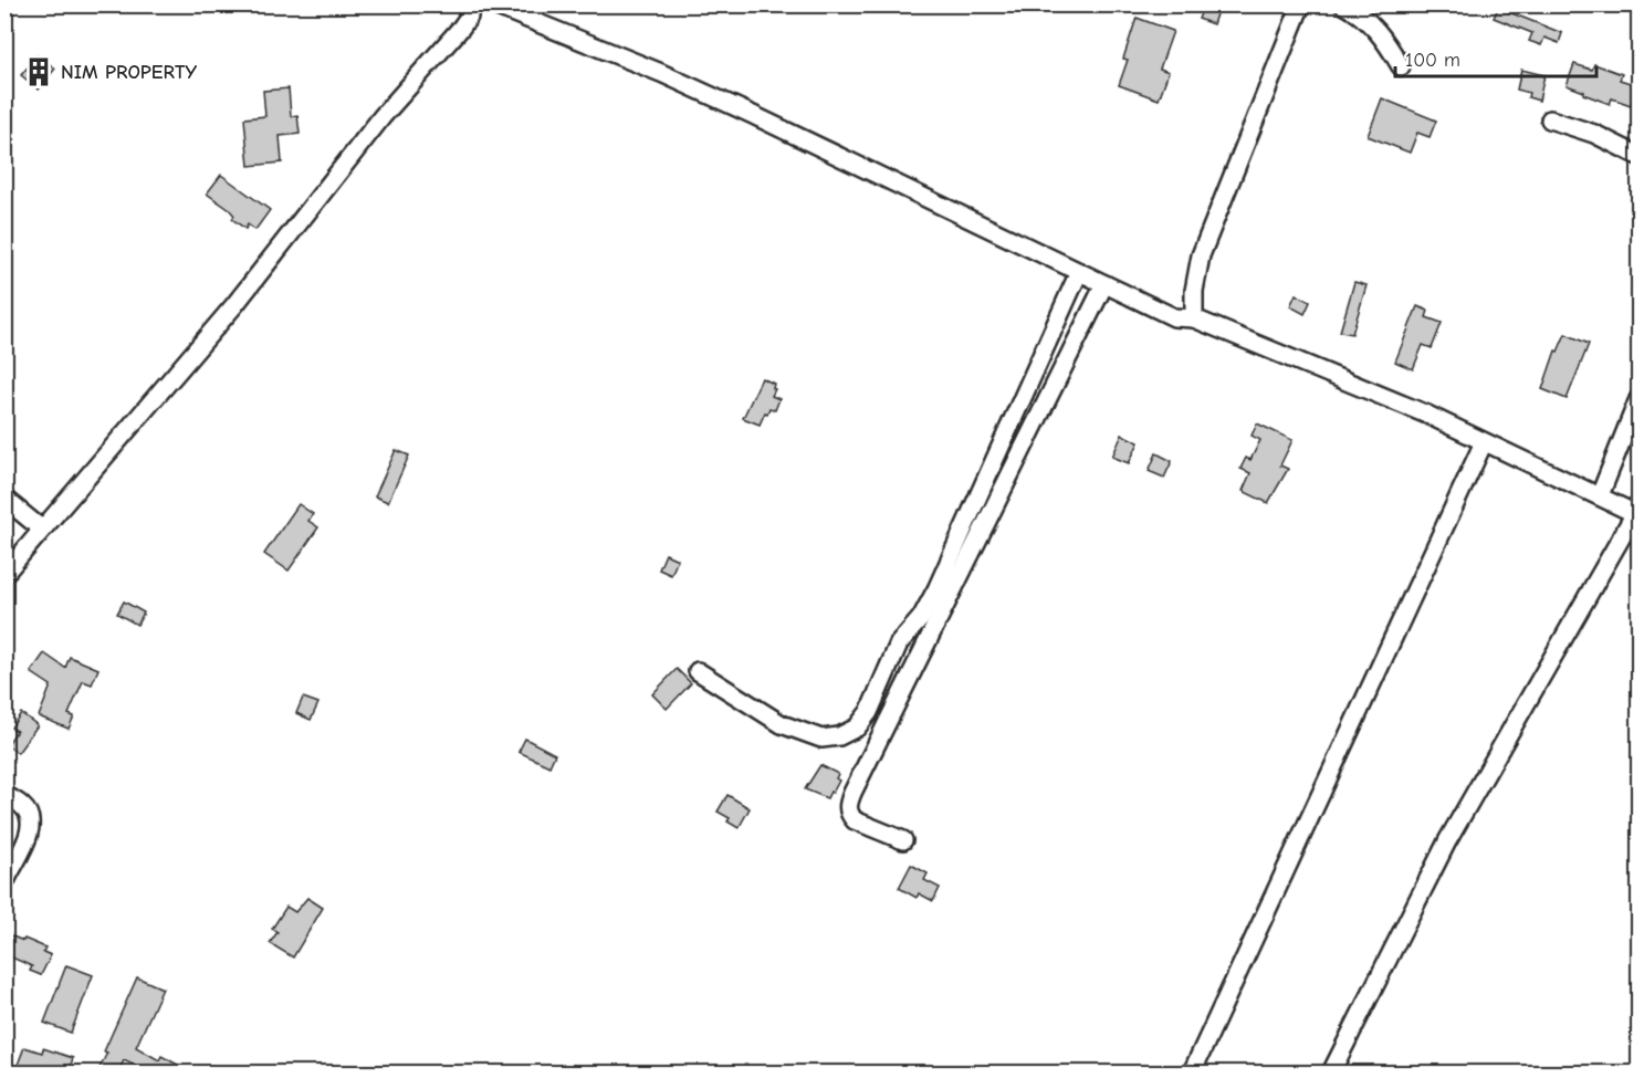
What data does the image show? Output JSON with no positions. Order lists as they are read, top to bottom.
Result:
{
  "places": {
    "building": ["NIM PROPERTY"]
  },
  "scale_bar": "100 m"
}
